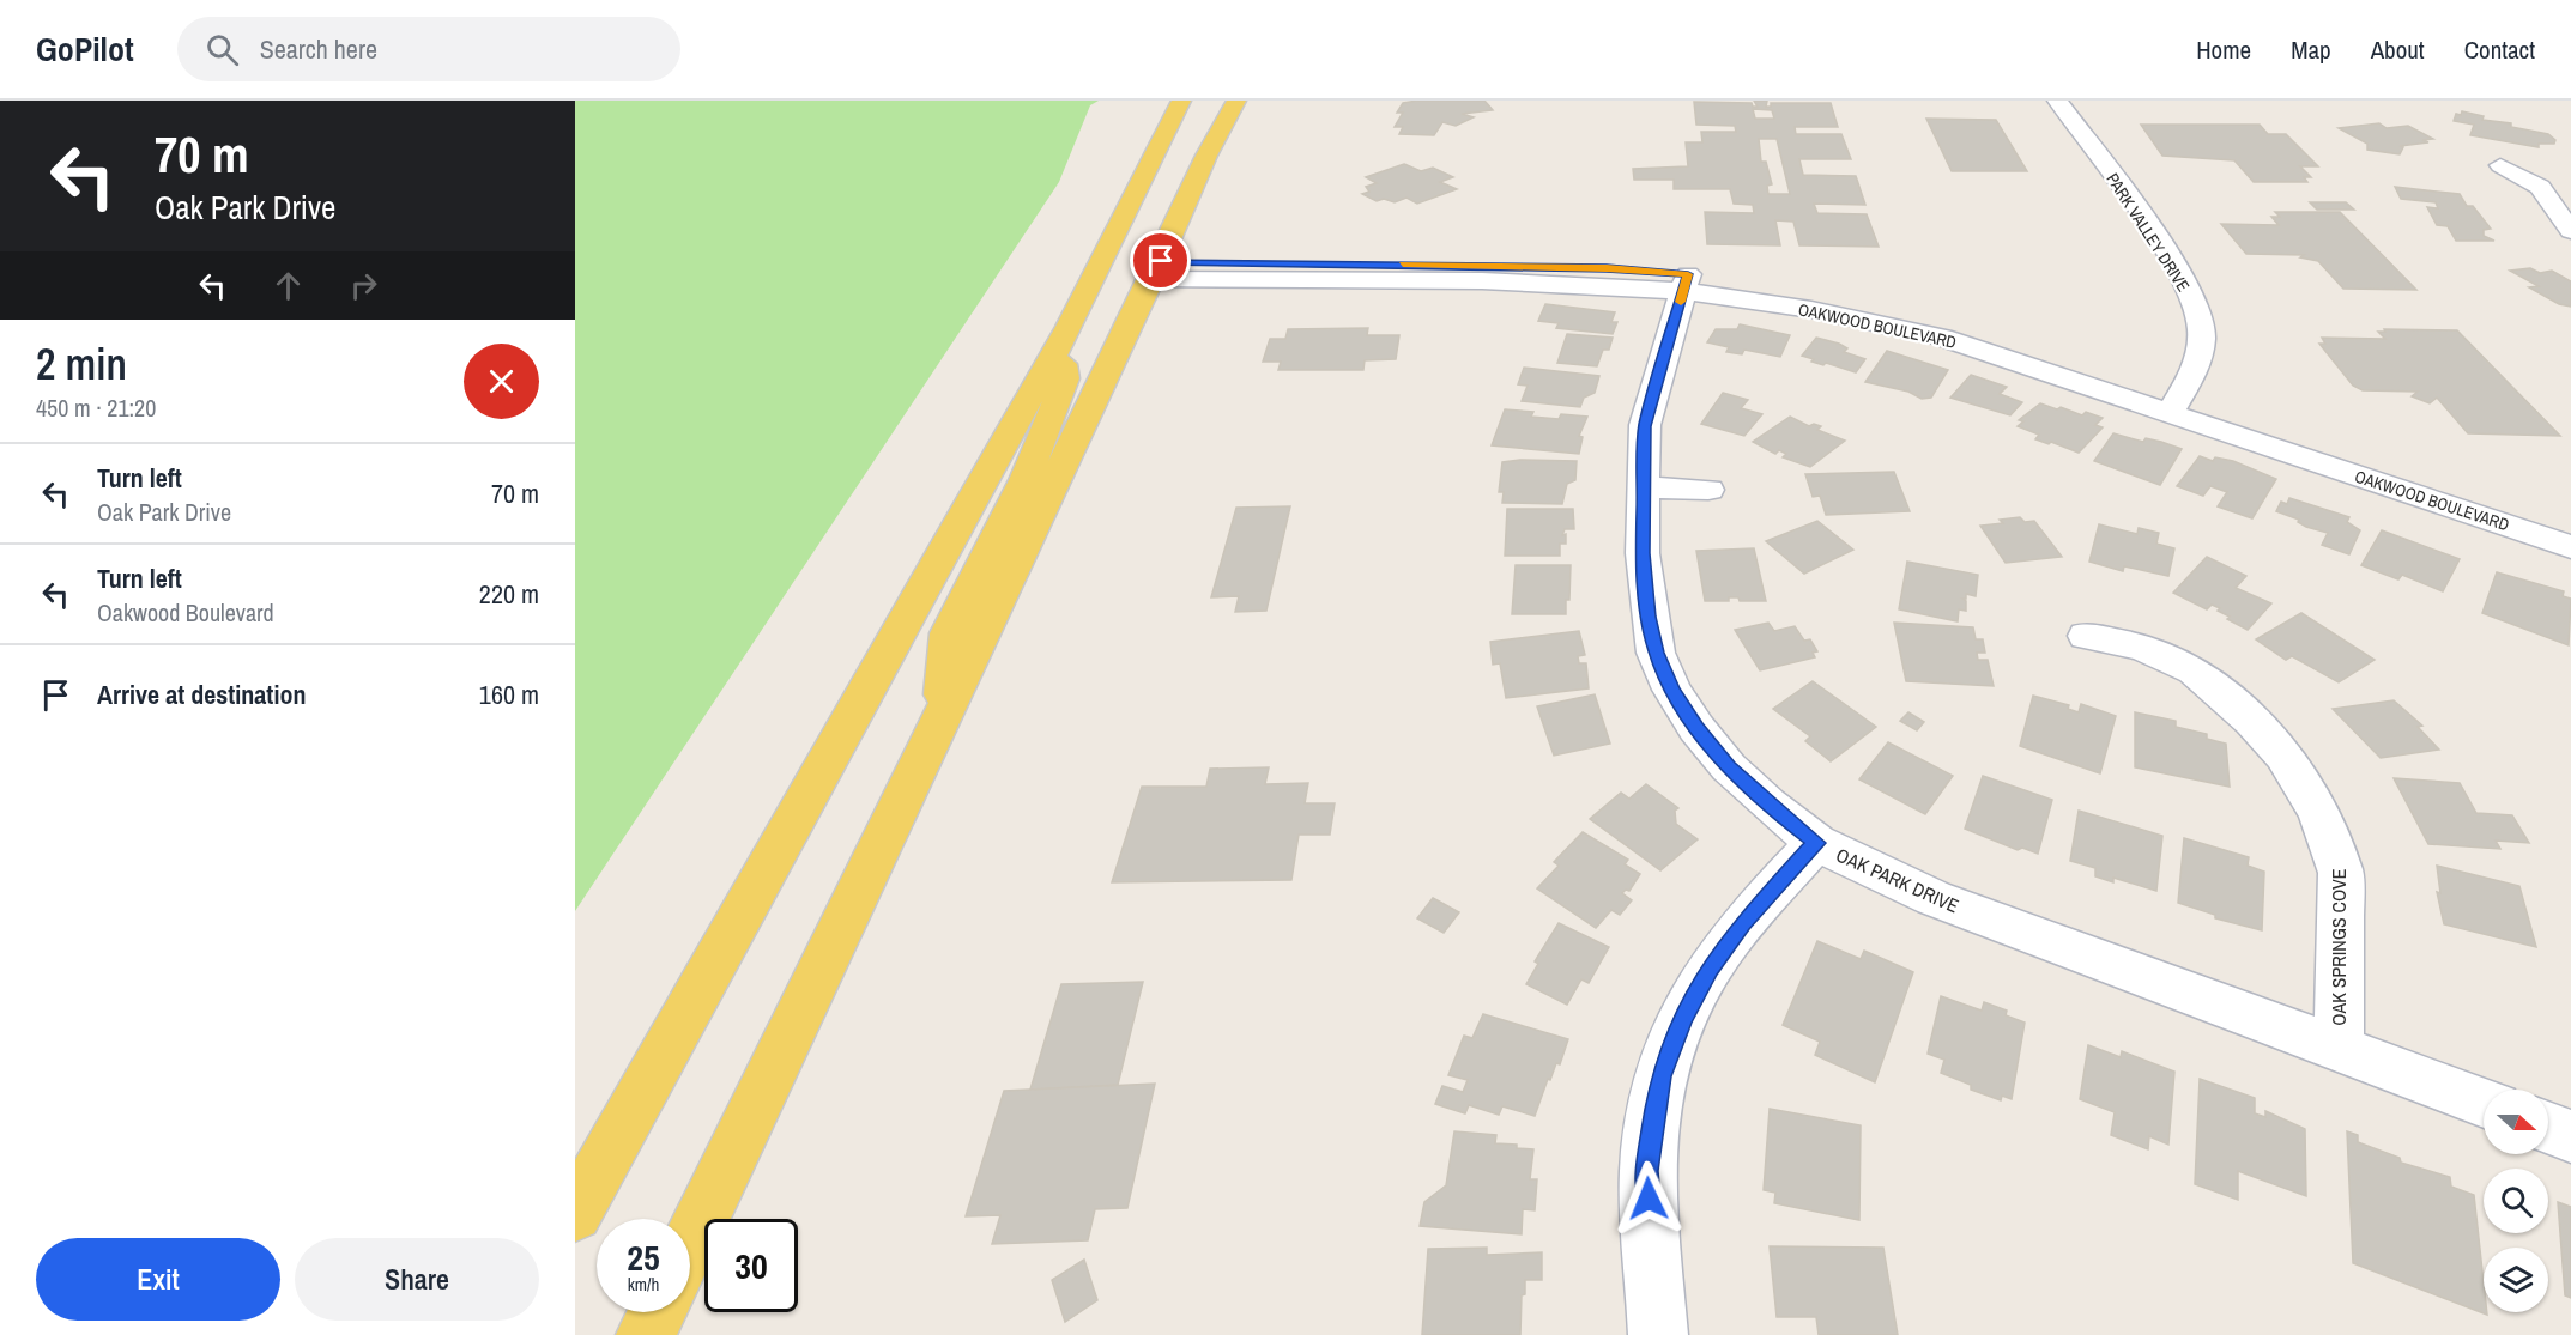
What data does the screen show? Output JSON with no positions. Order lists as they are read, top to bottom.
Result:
{
  "streets": {
    "street": [
      "PARK VALLEY DRIVE",
      "OAKWOOD BOULEVARD",
      "OAK PARK DRIVE",
      "OAK SPRINGS COVE"
    ]
  },
  "crossings": [
    ["PARK VALLEY DRIVE", "OAKWOOD BOULEVARD"],
    ["OAKWOOD BOULEVARD", "OAK PARK DRIVE"],
    ["OAK PARK DRIVE", "OAK SPRINGS COVE"]
  ],
  "north": "right",
  "page": {
    "header": "GoPilot",
    "search": "Search here",
    "nav": [
      "Home",
      "Map",
      "About",
      "Contact"
    ],
    "turn": ["70 m", "Oak Park Drive"],
    "heading": ["2 min", "450 m · 21:20"],
    "list": [
      {
        "name": "Turn left",
        "note": "Oak Park Drive",
        "value": "70 m"
      },
      {
        "name": "Turn left",
        "note": "Oakwood Boulevard",
        "value": "220 m"
      },
      {
        "name": "Arrive at destination",
        "value": "160 m"
      }
    ],
    "speed": "25 km/h",
    "limit": "30",
    "buttons": ["Exit", "Share"]
  }
}
